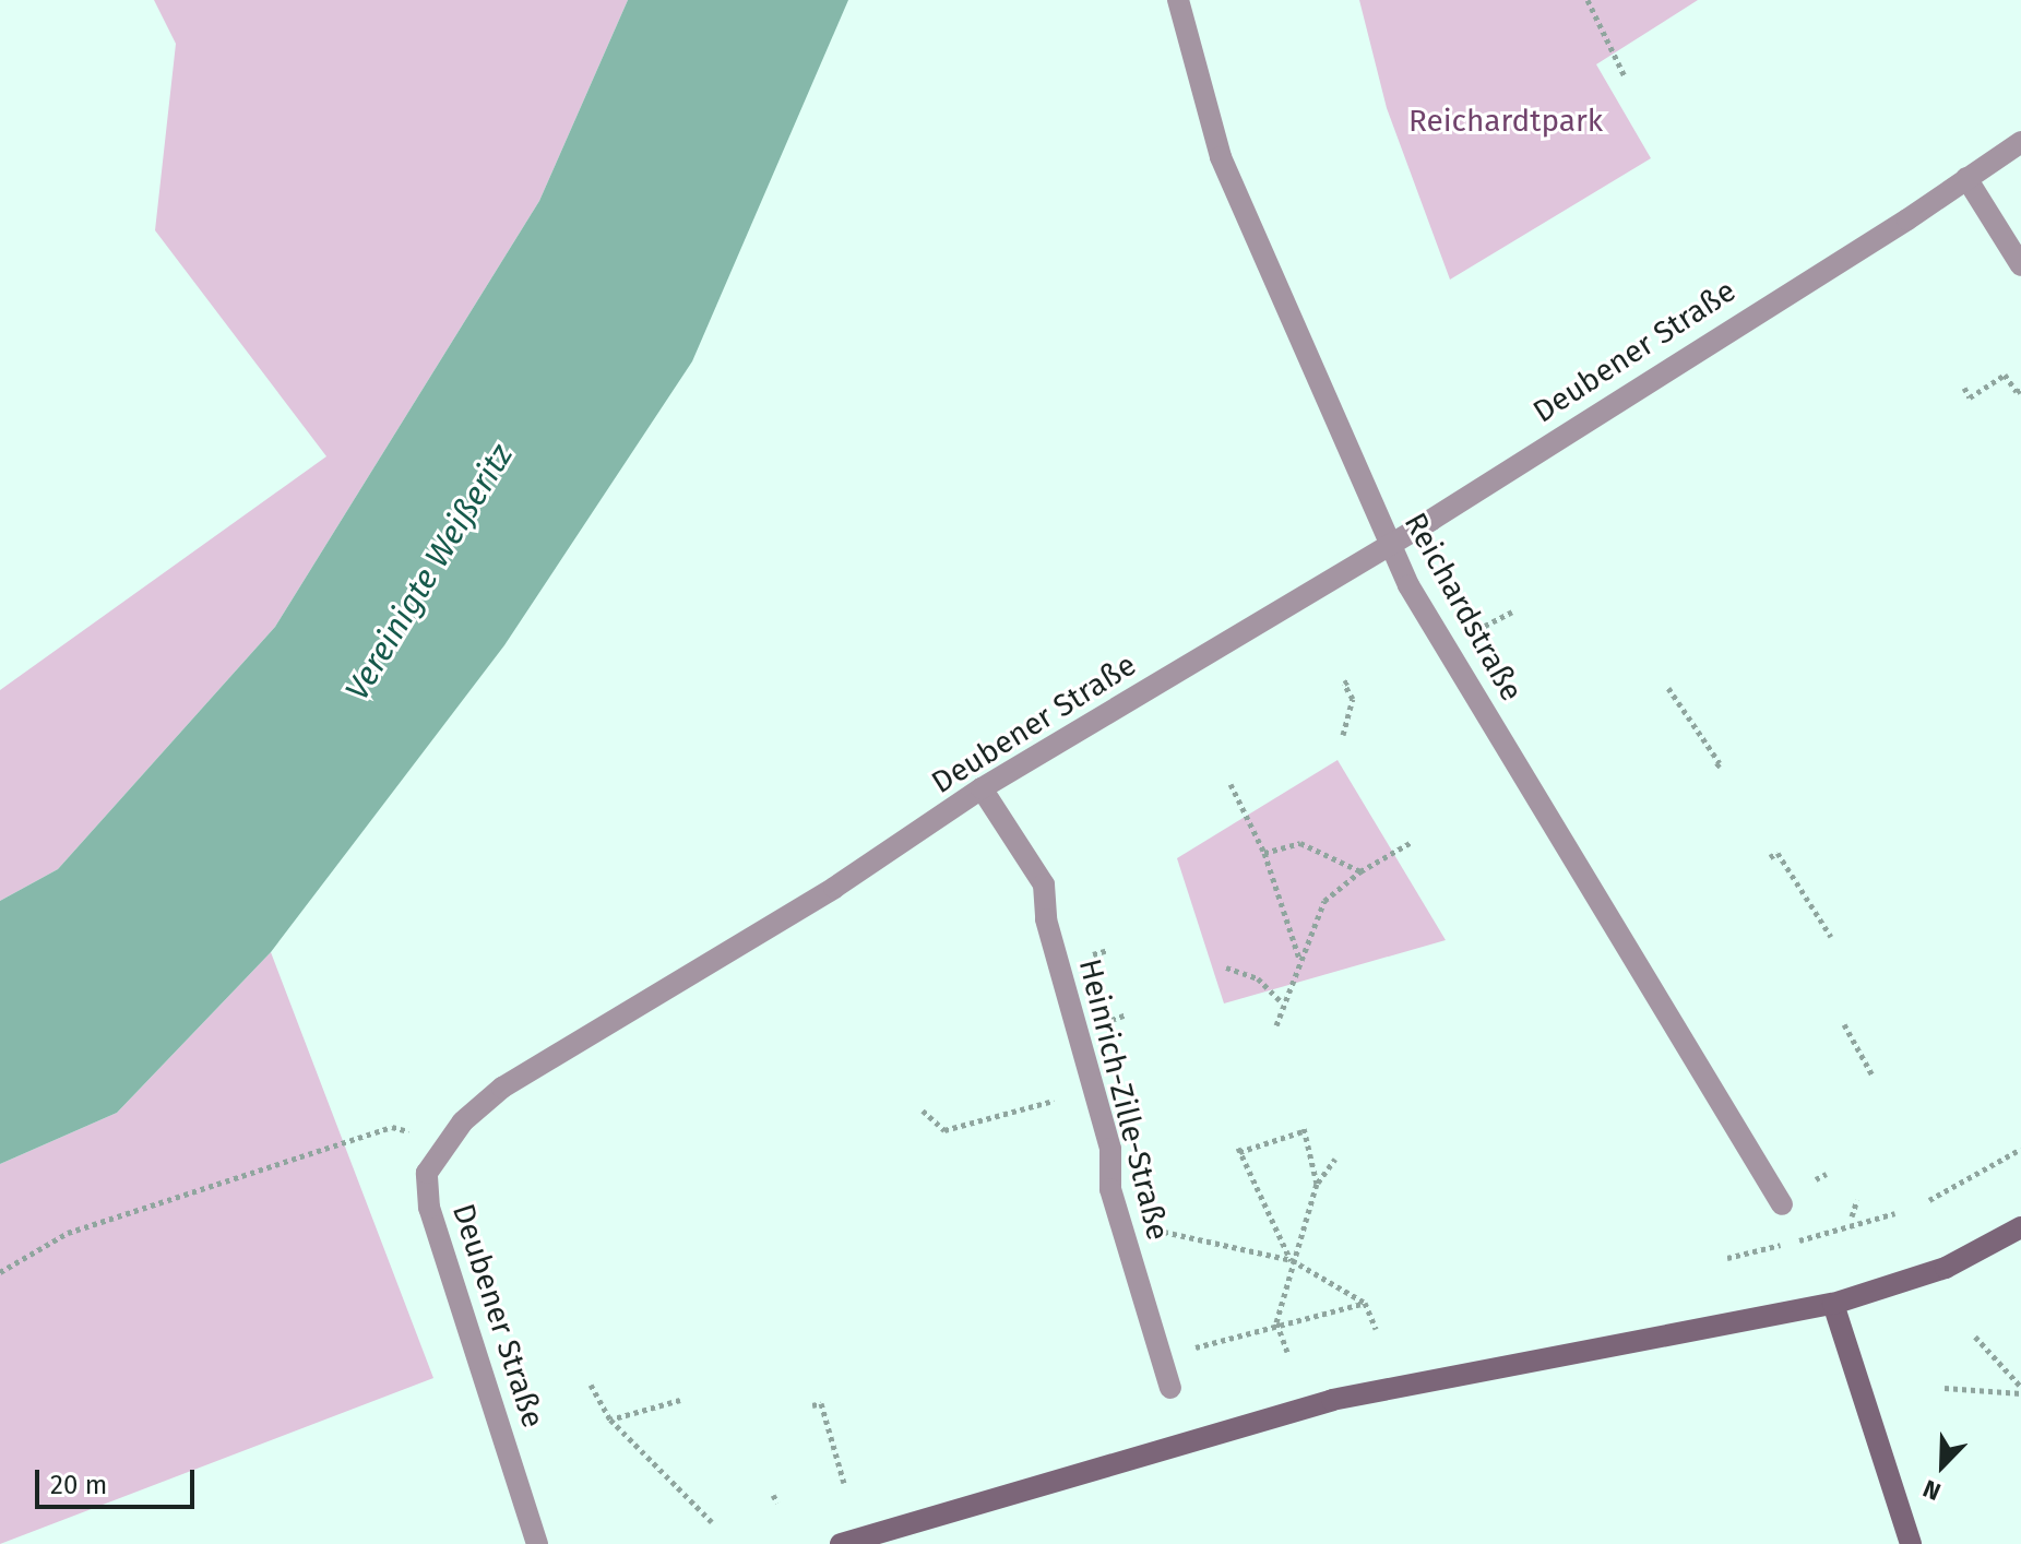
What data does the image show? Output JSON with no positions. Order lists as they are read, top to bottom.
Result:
{
  "streets": {
    "street": ["Deubener Straße", "Reichardstraße", "Heinrich-Zille-Straße"]
  },
  "crossings": [
    ["Deubener Straße", "Reichardstraße"],
    ["Deubener Straße", "Heinrich-Zille-Straße"]
  ],
  "water": ["Vereinigte Weißeritz"],
  "parks": ["Reichardtpark"],
  "scale_bar": "20 m",
  "north": "bottom left"
}
